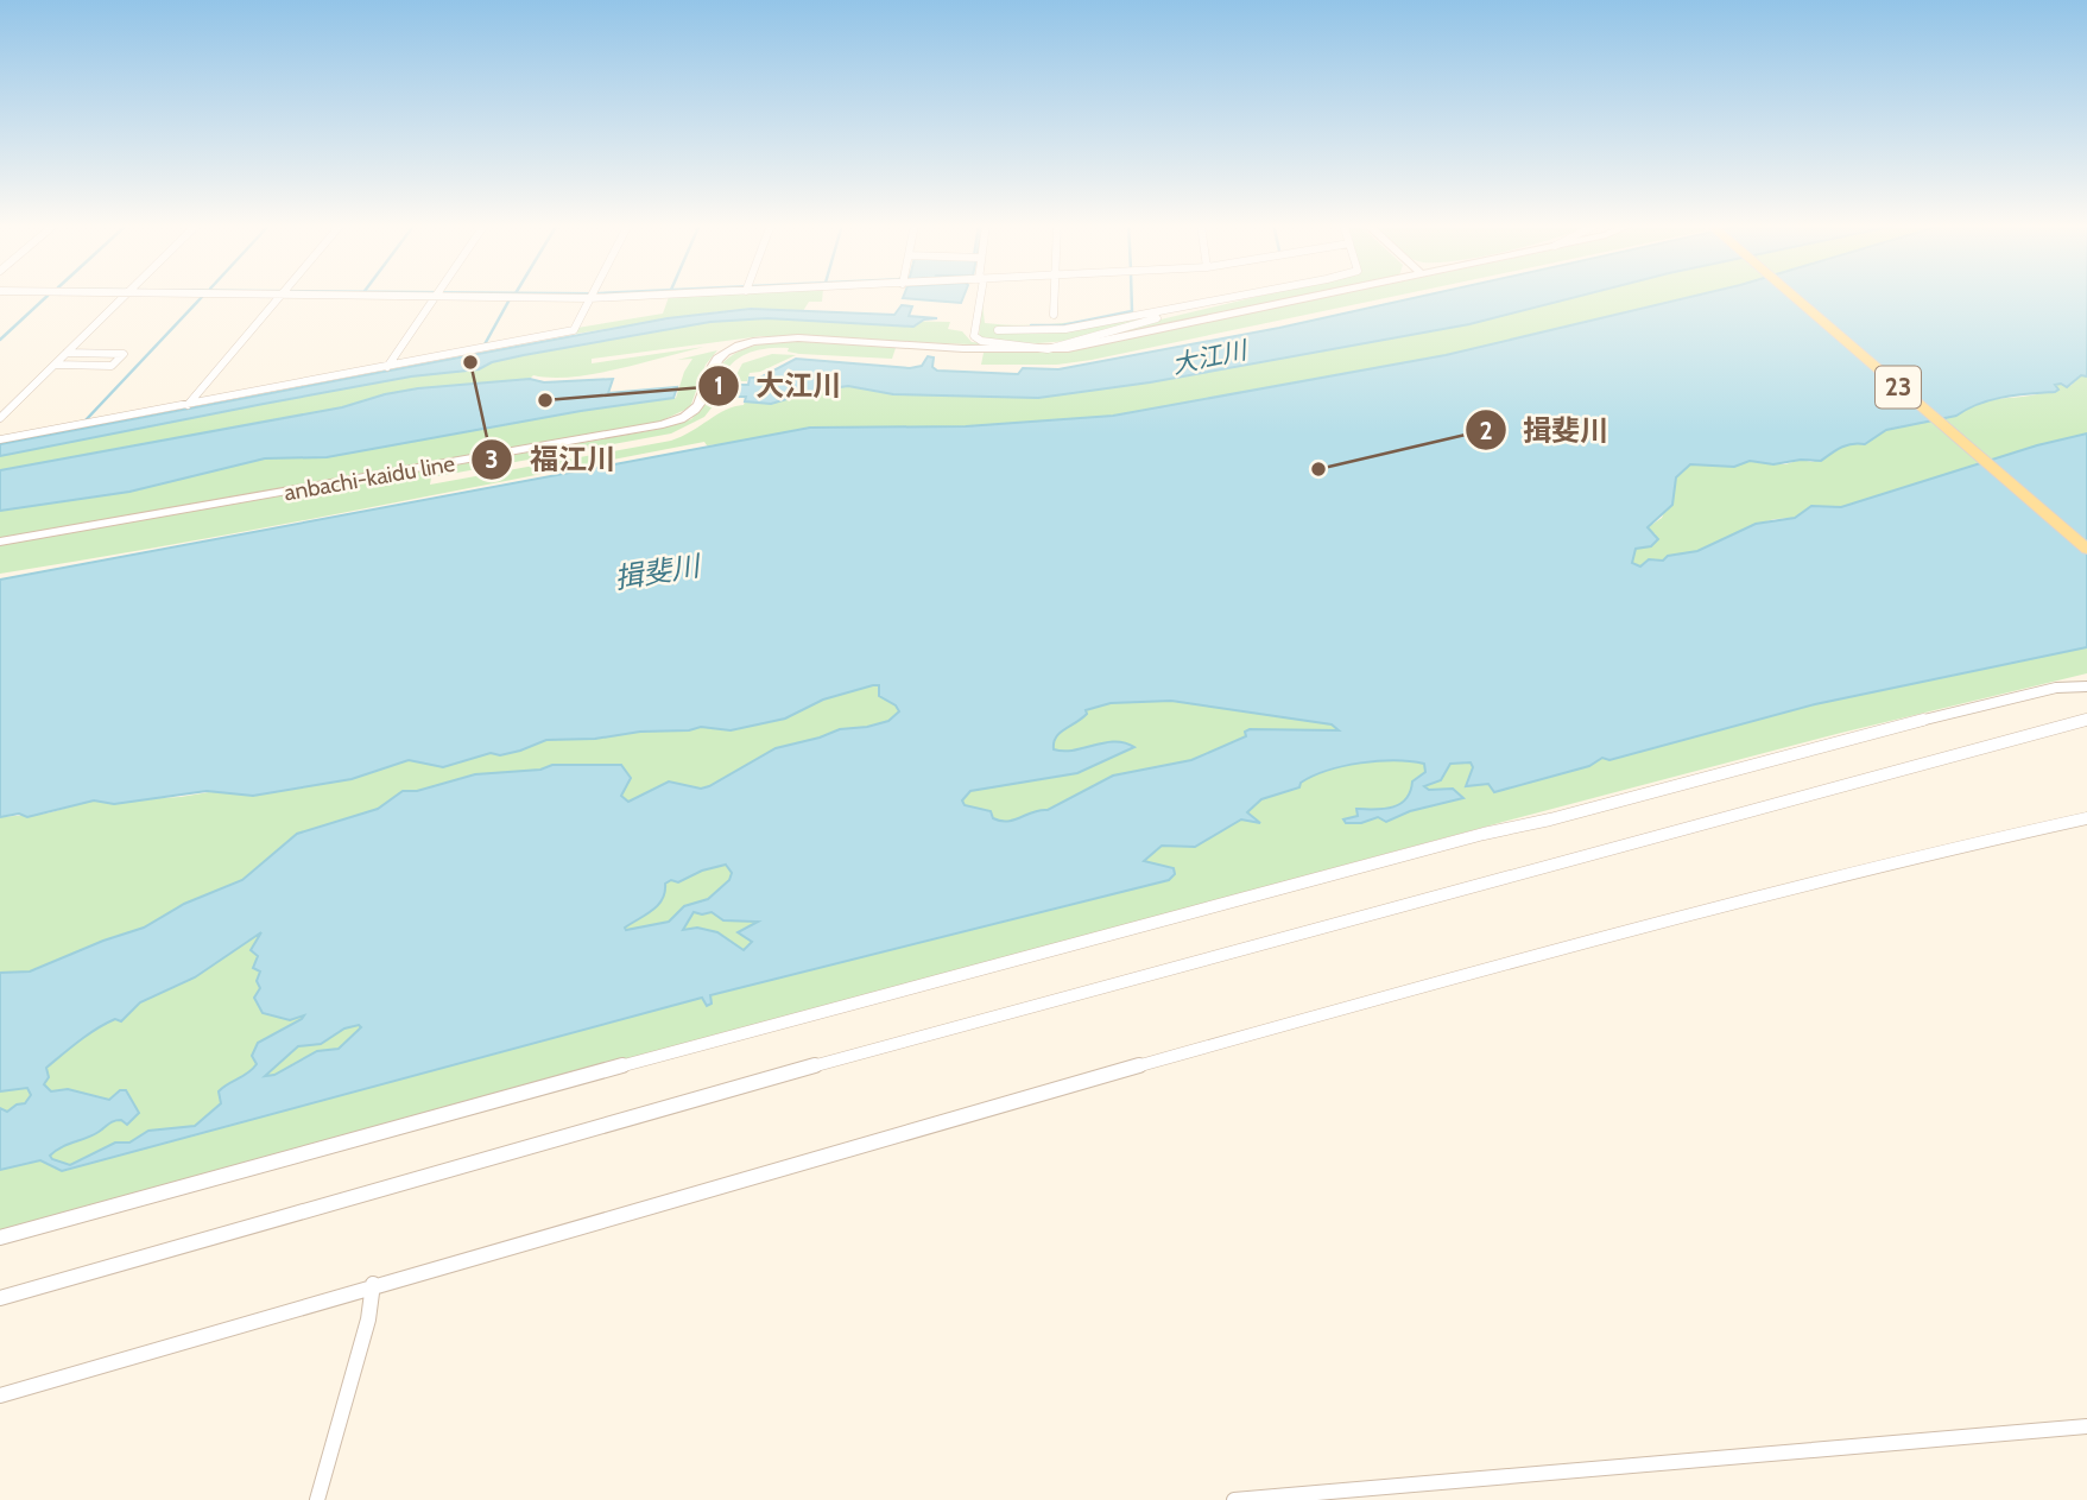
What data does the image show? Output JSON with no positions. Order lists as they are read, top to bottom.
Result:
{
  "streets": {
    "main road": ["23", "anbachi-kaidu line"]
  },
  "water": ["大江川", "揖斐川"],
  "places": ["福江川", "大江川", "揖斐川"]
}
